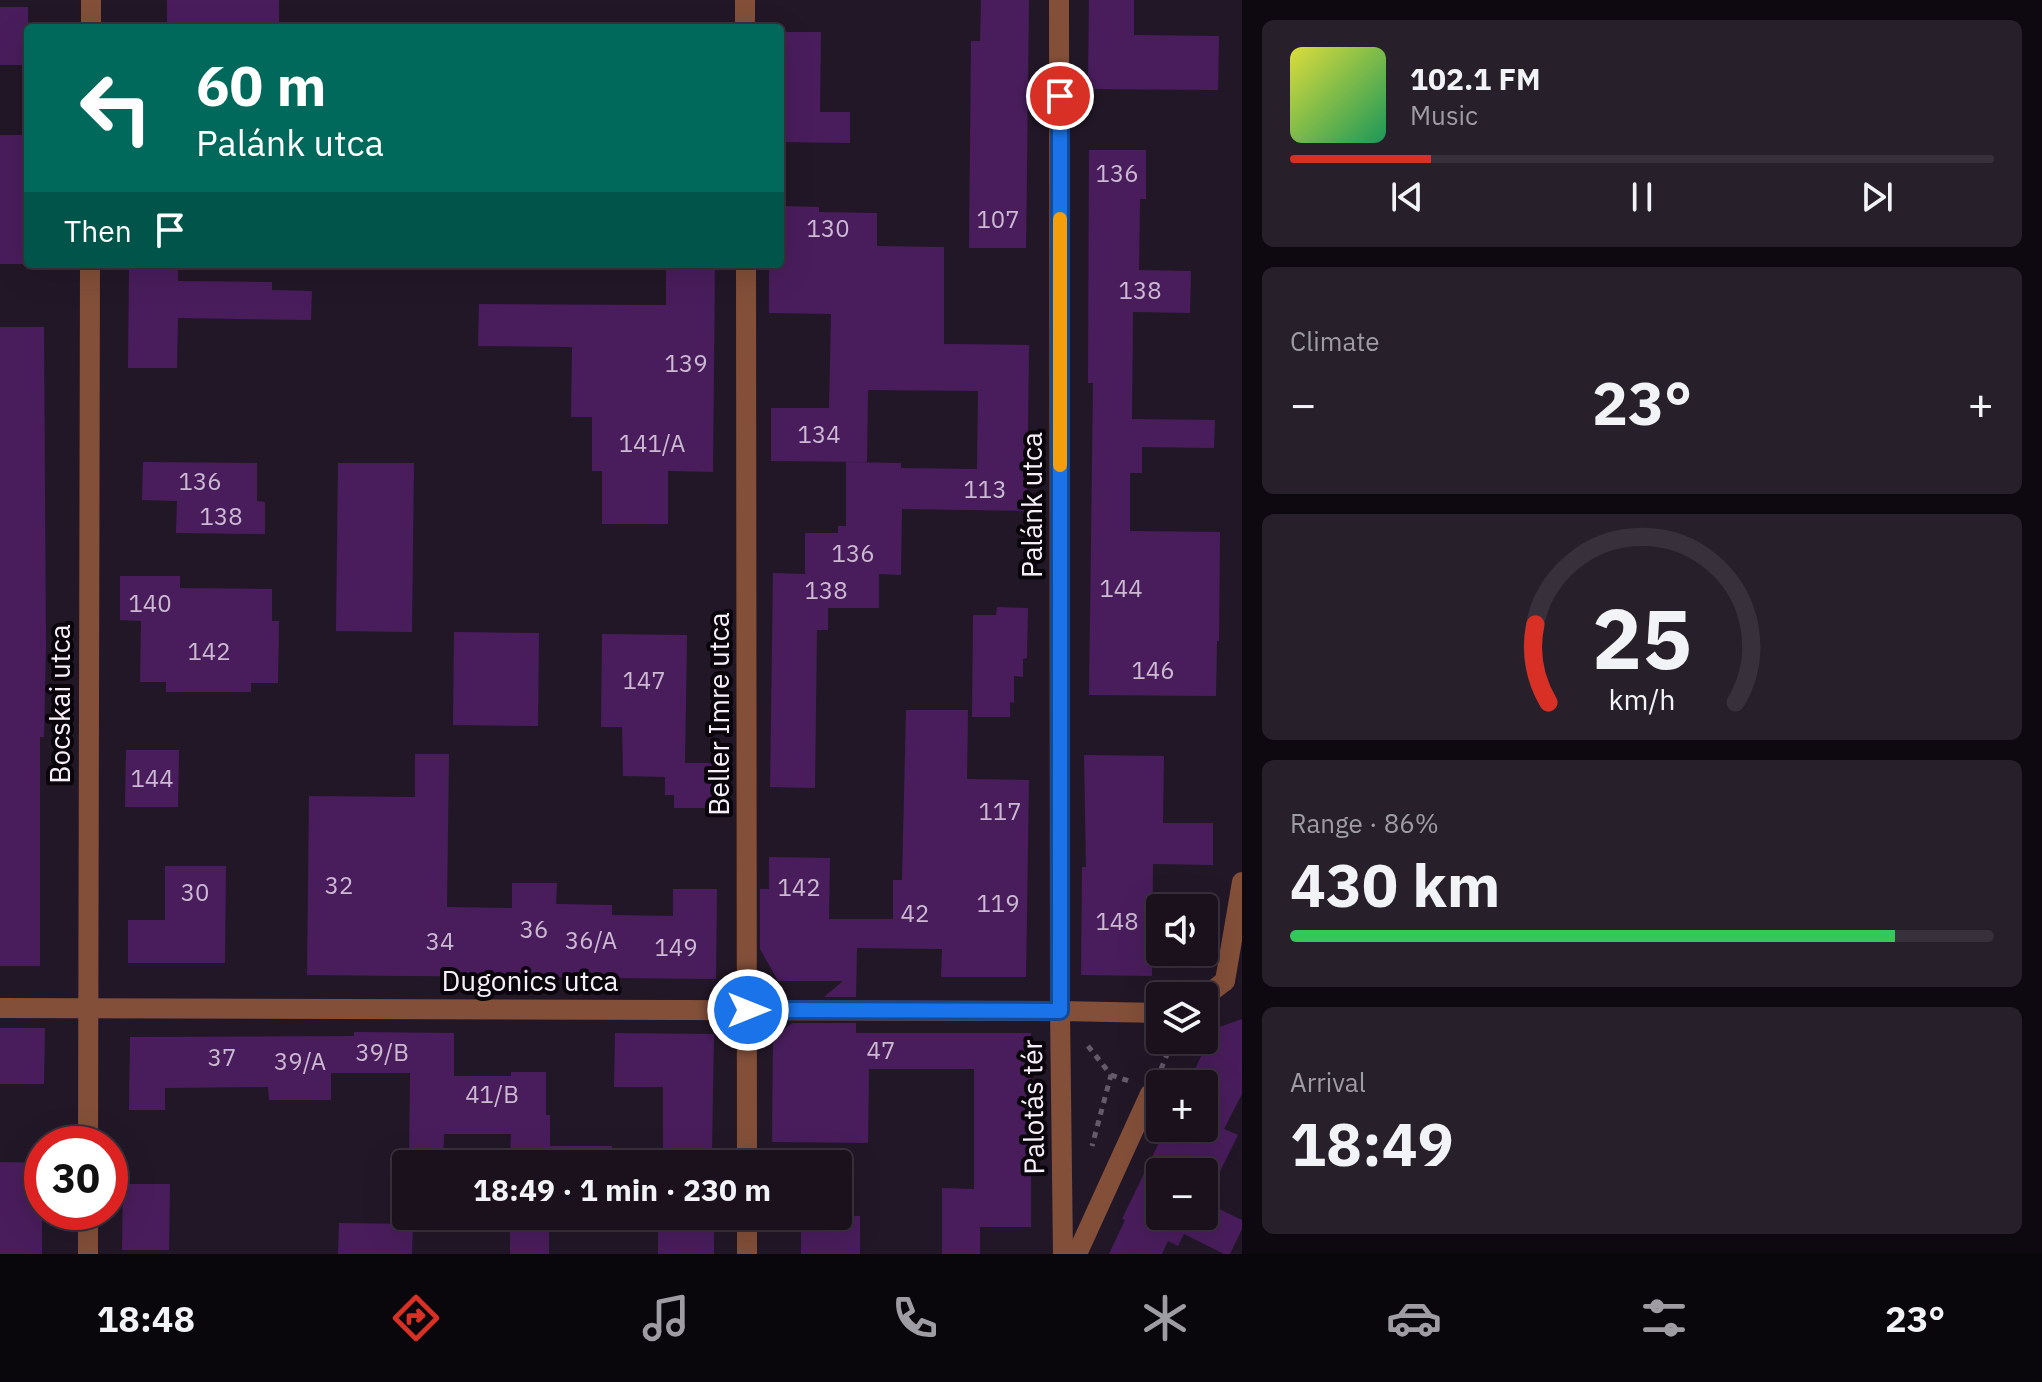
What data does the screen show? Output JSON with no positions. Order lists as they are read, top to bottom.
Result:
{
  "streets": {
    "street": [
      "Palánk utca",
      "Bocskai utca",
      "Beller Imre utca",
      "Dugonics utca",
      "Palotás tér"
    ]
  },
  "crossings": [
    ["Palánk utca", "Dugonics utca"],
    ["Palánk utca", "Palotás tér"],
    ["Bocskai utca", "Dugonics utca"],
    ["Beller Imre utca", "Dugonics utca"],
    ["Dugonics utca", "Palotás tér"]
  ],
  "house_numbers": [
    "136",
    "107",
    "130",
    "138",
    "139",
    "134",
    "141/A",
    "136",
    "113",
    "138",
    "136",
    "144",
    "138",
    "140",
    "142",
    "146",
    "147",
    "144",
    "117",
    "32",
    "142",
    "30",
    "119",
    "42",
    "148",
    "36",
    "36/A",
    "34",
    "149",
    "47",
    "39/B",
    "37",
    "39/A",
    "41/B"
  ],
  "page": {
    "turn": ["60 m", "Palánk utca"],
    "song": ["102.1 FM", "Music"],
    "then": "Then",
    "tile": [
      "Climate",
      ["Range · 86%", "430 km"],
      ["Arrival", "18:49"]
    ],
    "heat": ["−", "23°", "+"],
    "map_buttons": ["+", "−"],
    "limit": "30",
    "trip": "18:49 · 1 min · 230 m",
    "tabs": ["18:48", "23°"],
    "gauge": ["25", "km/h"]
  }
}
